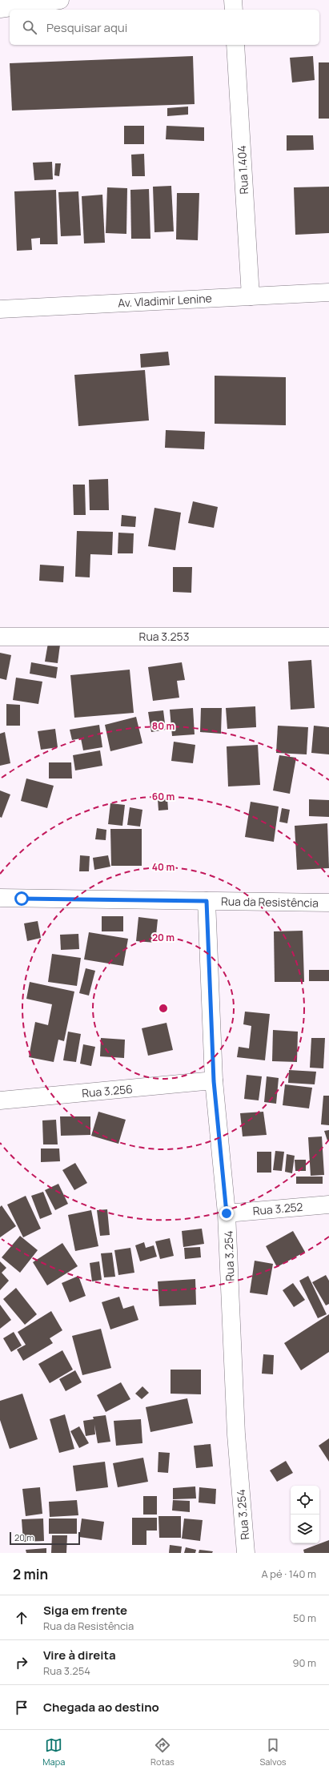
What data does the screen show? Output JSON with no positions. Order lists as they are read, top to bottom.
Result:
{
  "streets": {
    "street": [
      "Rua 1.404",
      "Av. Vladimir Lenine",
      "Rua 3.253",
      "Rua da Resistência",
      "Rua 3.256",
      "Rua 3.252",
      "Rua 3.254"
    ]
  },
  "crossings": [
    ["Rua 1.404", "Av. Vladimir Lenine"],
    ["Rua da Resistência", "Rua 3.254"],
    ["Rua 3.256", "Rua 3.254"],
    ["Rua 3.252", "Rua 3.254"]
  ],
  "scale_bar": "20 m",
  "page": {
    "search": "Pesquisar aqui",
    "scale": "20 m",
    "heading": ["2 min", "A pé · 140 m"],
    "list": [
      ["Siga em frente", "Rua da Resistência", "50 m"],
      ["Vire à direita", "Rua 3.254", "90 m"],
      "Chegada ao destino"
    ],
    "nav": ["Mapa", "Rotas", "Salvos"]
  },
  "rings": [
    "80 m",
    "60 m",
    "40 m",
    "20 m"
  ]
}
